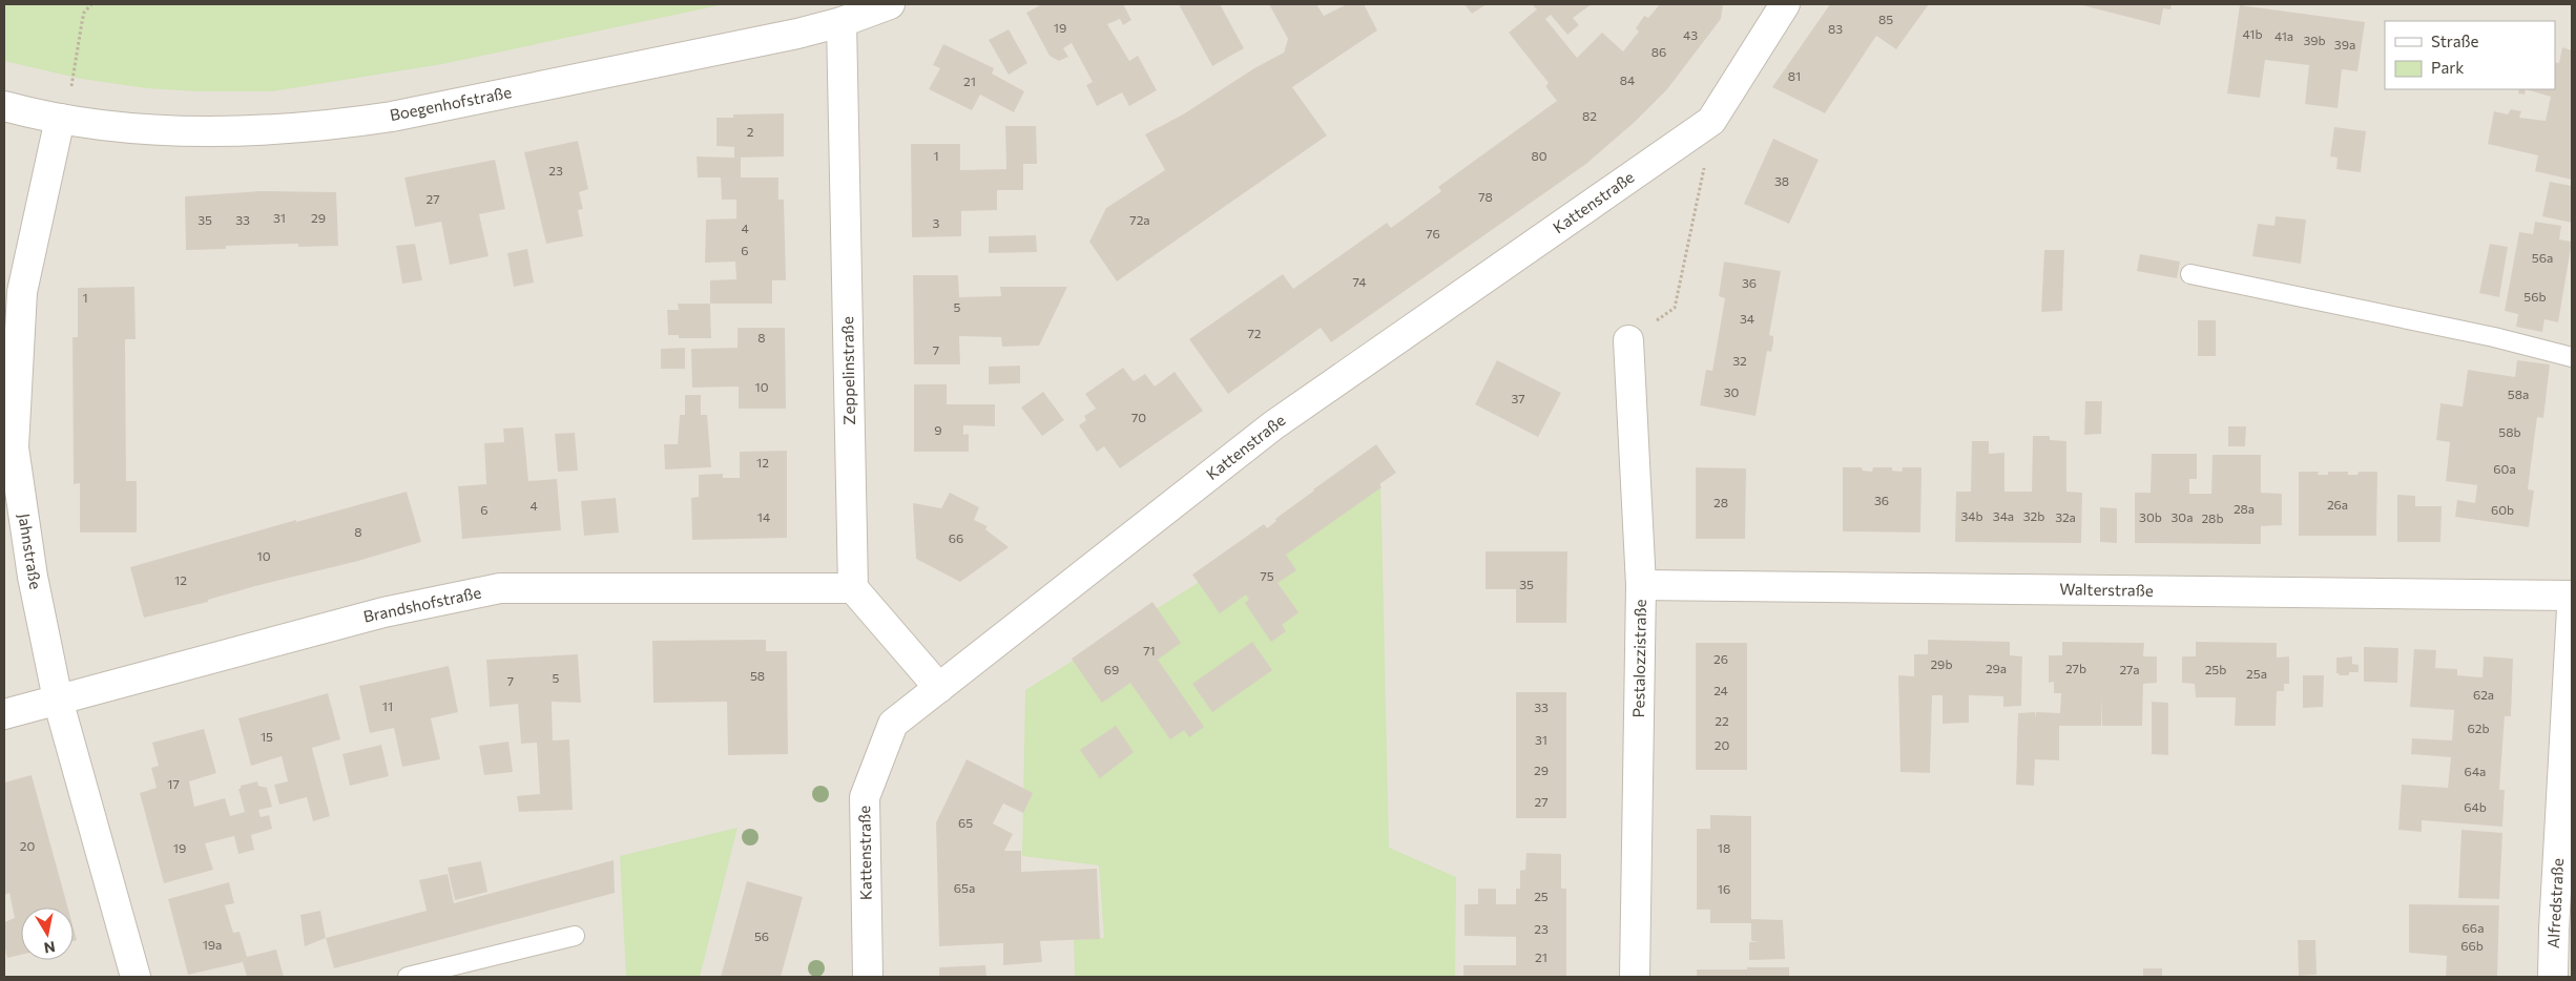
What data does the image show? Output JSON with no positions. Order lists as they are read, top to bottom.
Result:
{
  "streets": {
    "street": [
      "Boegenhofstraße",
      "Kattenstraße",
      "Zeppelinstraße",
      "Jahnstraße",
      "Walterstraße",
      "Brandshofstraße",
      "Pestalozzistraße",
      "Alfredstraße"
    ]
  },
  "crossings": [
    ["Boegenhofstraße", "Zeppelinstraße"],
    ["Boegenhofstraße", "Jahnstraße"],
    ["Zeppelinstraße", "Brandshofstraße"],
    ["Jahnstraße", "Brandshofstraße"],
    ["Walterstraße", "Pestalozzistraße"]
  ],
  "house_numbers": [
    "85",
    "19",
    "83",
    "41b",
    "43",
    "41a",
    "39b",
    "39a",
    "86",
    "81",
    "84",
    "21",
    "82",
    "2",
    "1",
    "80",
    "23",
    "38",
    "78",
    "27",
    "31",
    "29",
    "35",
    "33",
    "72a",
    "3",
    "4",
    "76",
    "6",
    "56a",
    "74",
    "36",
    "56b",
    "1",
    "5",
    "34",
    "72",
    "8",
    "7",
    "32",
    "10",
    "30",
    "58a",
    "37",
    "70",
    "9",
    "58b",
    "12",
    "60a",
    "36",
    "28",
    "26a",
    "4",
    "28a",
    "6",
    "60b",
    "34b",
    "34a",
    "32b",
    "14",
    "32a",
    "30b",
    "30a",
    "28b",
    "8",
    "66",
    "10",
    "75",
    "12",
    "35",
    "71",
    "26",
    "29b",
    "29a",
    "27b",
    "69",
    "27a",
    "25b",
    "25a",
    "58",
    "5",
    "7",
    "24",
    "62a",
    "11",
    "33",
    "22",
    "62b",
    "15",
    "31",
    "20",
    "29",
    "64a",
    "17",
    "27",
    "64b",
    "65",
    "20",
    "19",
    "18",
    "65a",
    "16",
    "25",
    "66a",
    "23",
    "56",
    "19a",
    "66b",
    "21"
  ],
  "legend": ["Straße", "Park"],
  "north": "bottom"
}
